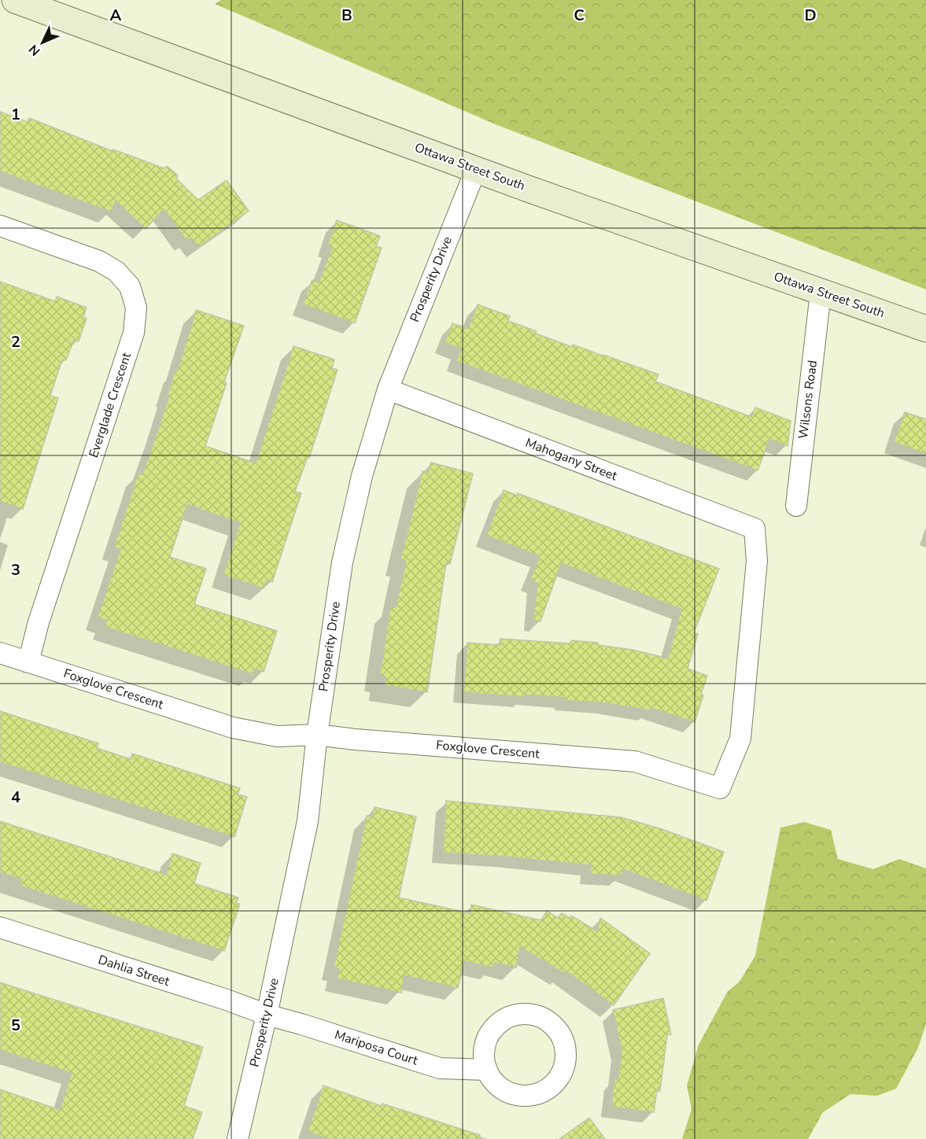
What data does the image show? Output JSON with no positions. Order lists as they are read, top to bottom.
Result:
{
  "streets": {
    "main road": ["Ottawa Street South"],
    "street": [
      "Prosperity Drive",
      "Wilsons Road",
      "Everglade Crescent",
      "Mahogany Street",
      "Foxglove Crescent",
      "Dahlia Street",
      "Mariposa Court"
    ]
  },
  "crossings": [
    ["Ottawa Street South", "Prosperity Drive"],
    ["Ottawa Street South", "Wilsons Road"],
    ["Prosperity Drive", "Mahogany Street"],
    ["Prosperity Drive", "Foxglove Crescent"],
    ["Prosperity Drive", "Dahlia Street"],
    ["Prosperity Drive", "Mariposa Court"],
    ["Everglade Crescent", "Foxglove Crescent"],
    ["Mahogany Street", "Foxglove Crescent"],
    ["Dahlia Street", "Mariposa Court"]
  ],
  "north": "bottom left",
  "grid": {
    "columns": [
      "A",
      "B",
      "C",
      "D"
    ],
    "rows": [
      "1",
      "2",
      "3",
      "4",
      "5"
    ]
  }
}
